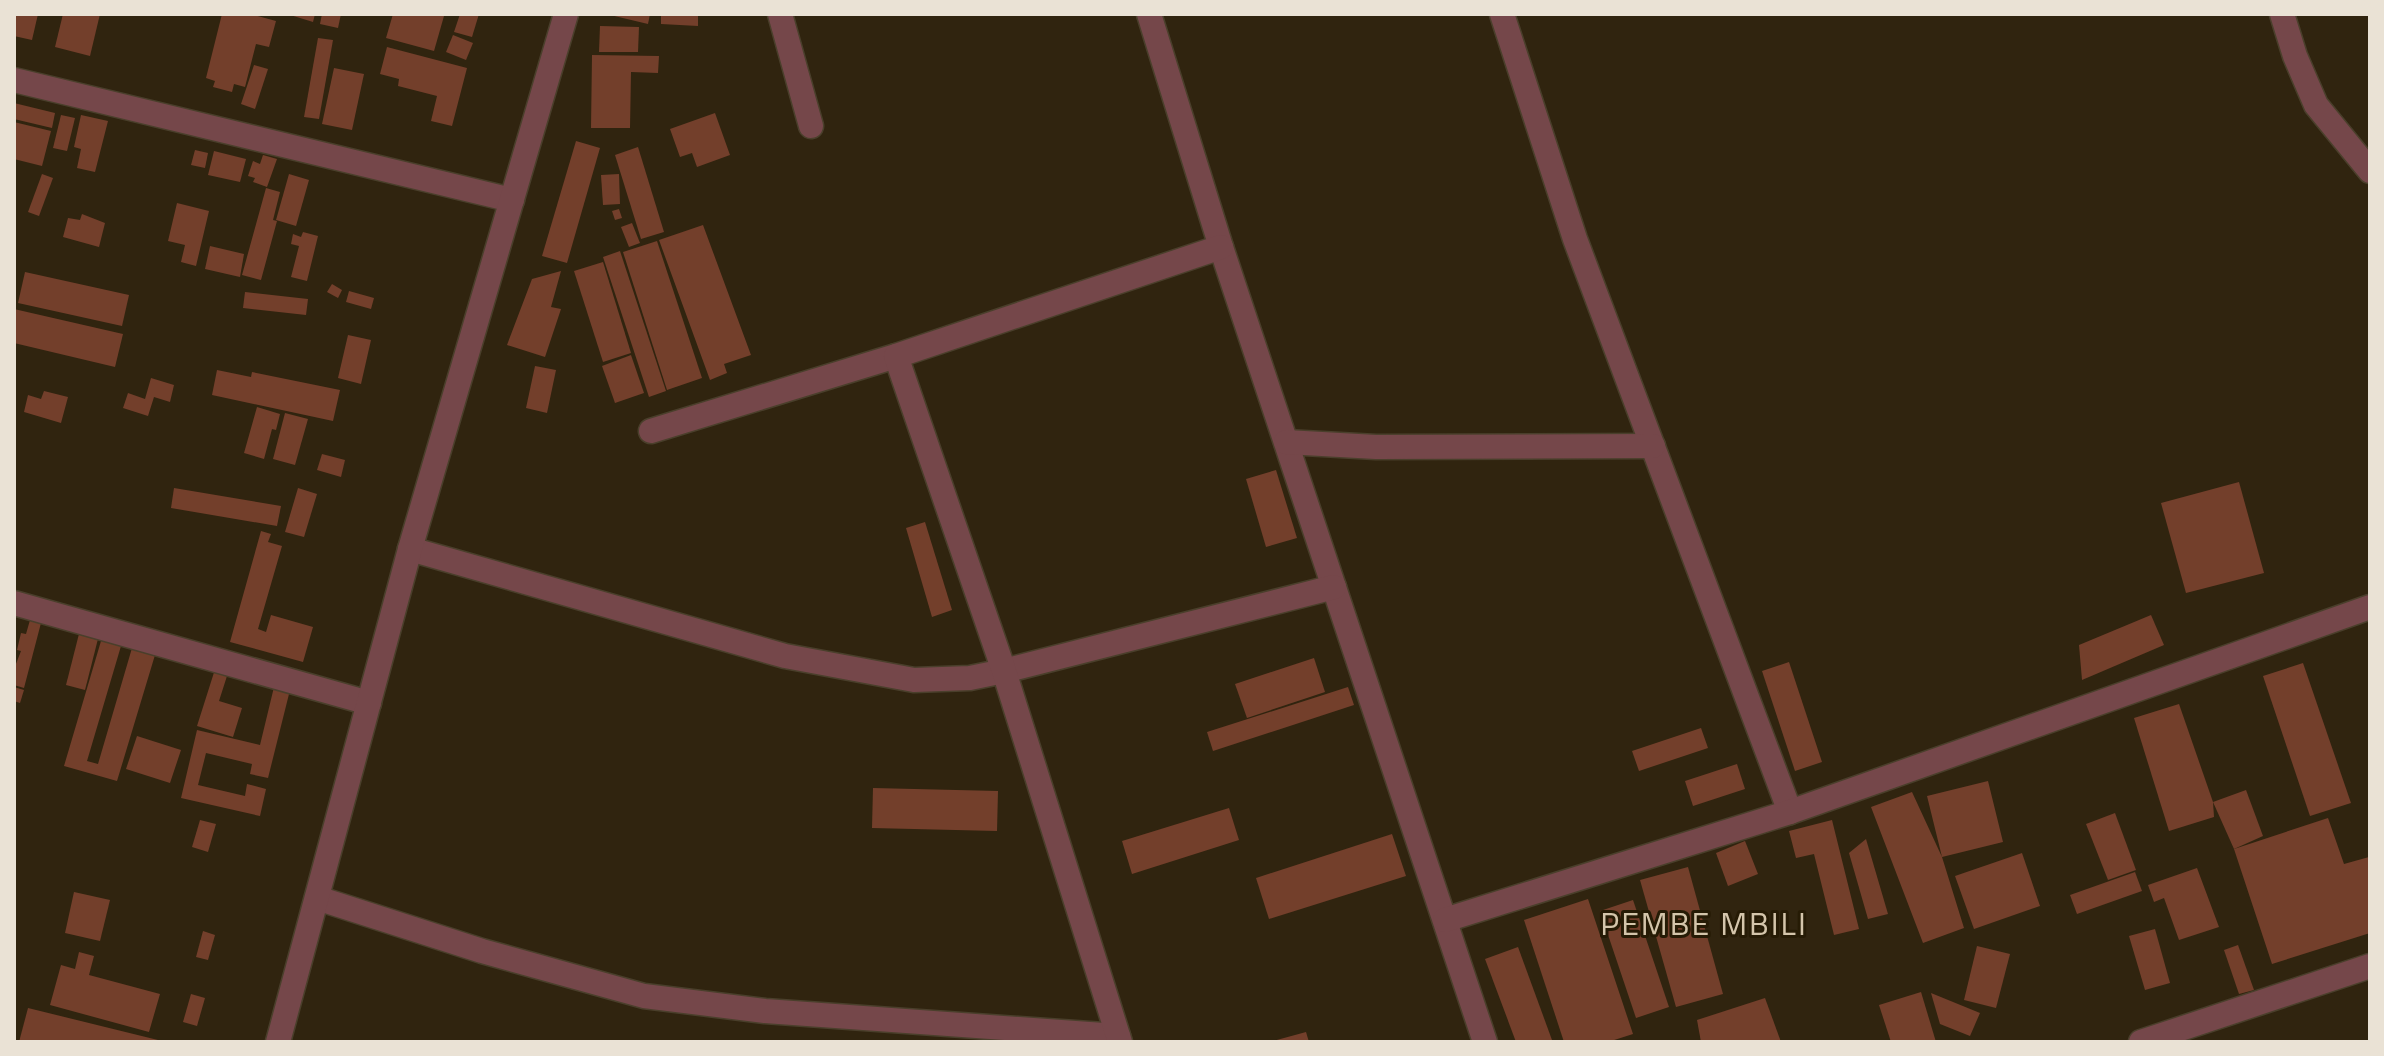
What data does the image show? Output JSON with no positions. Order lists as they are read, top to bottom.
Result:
{
  "districts": ["PEMBE MBILI"]
}
